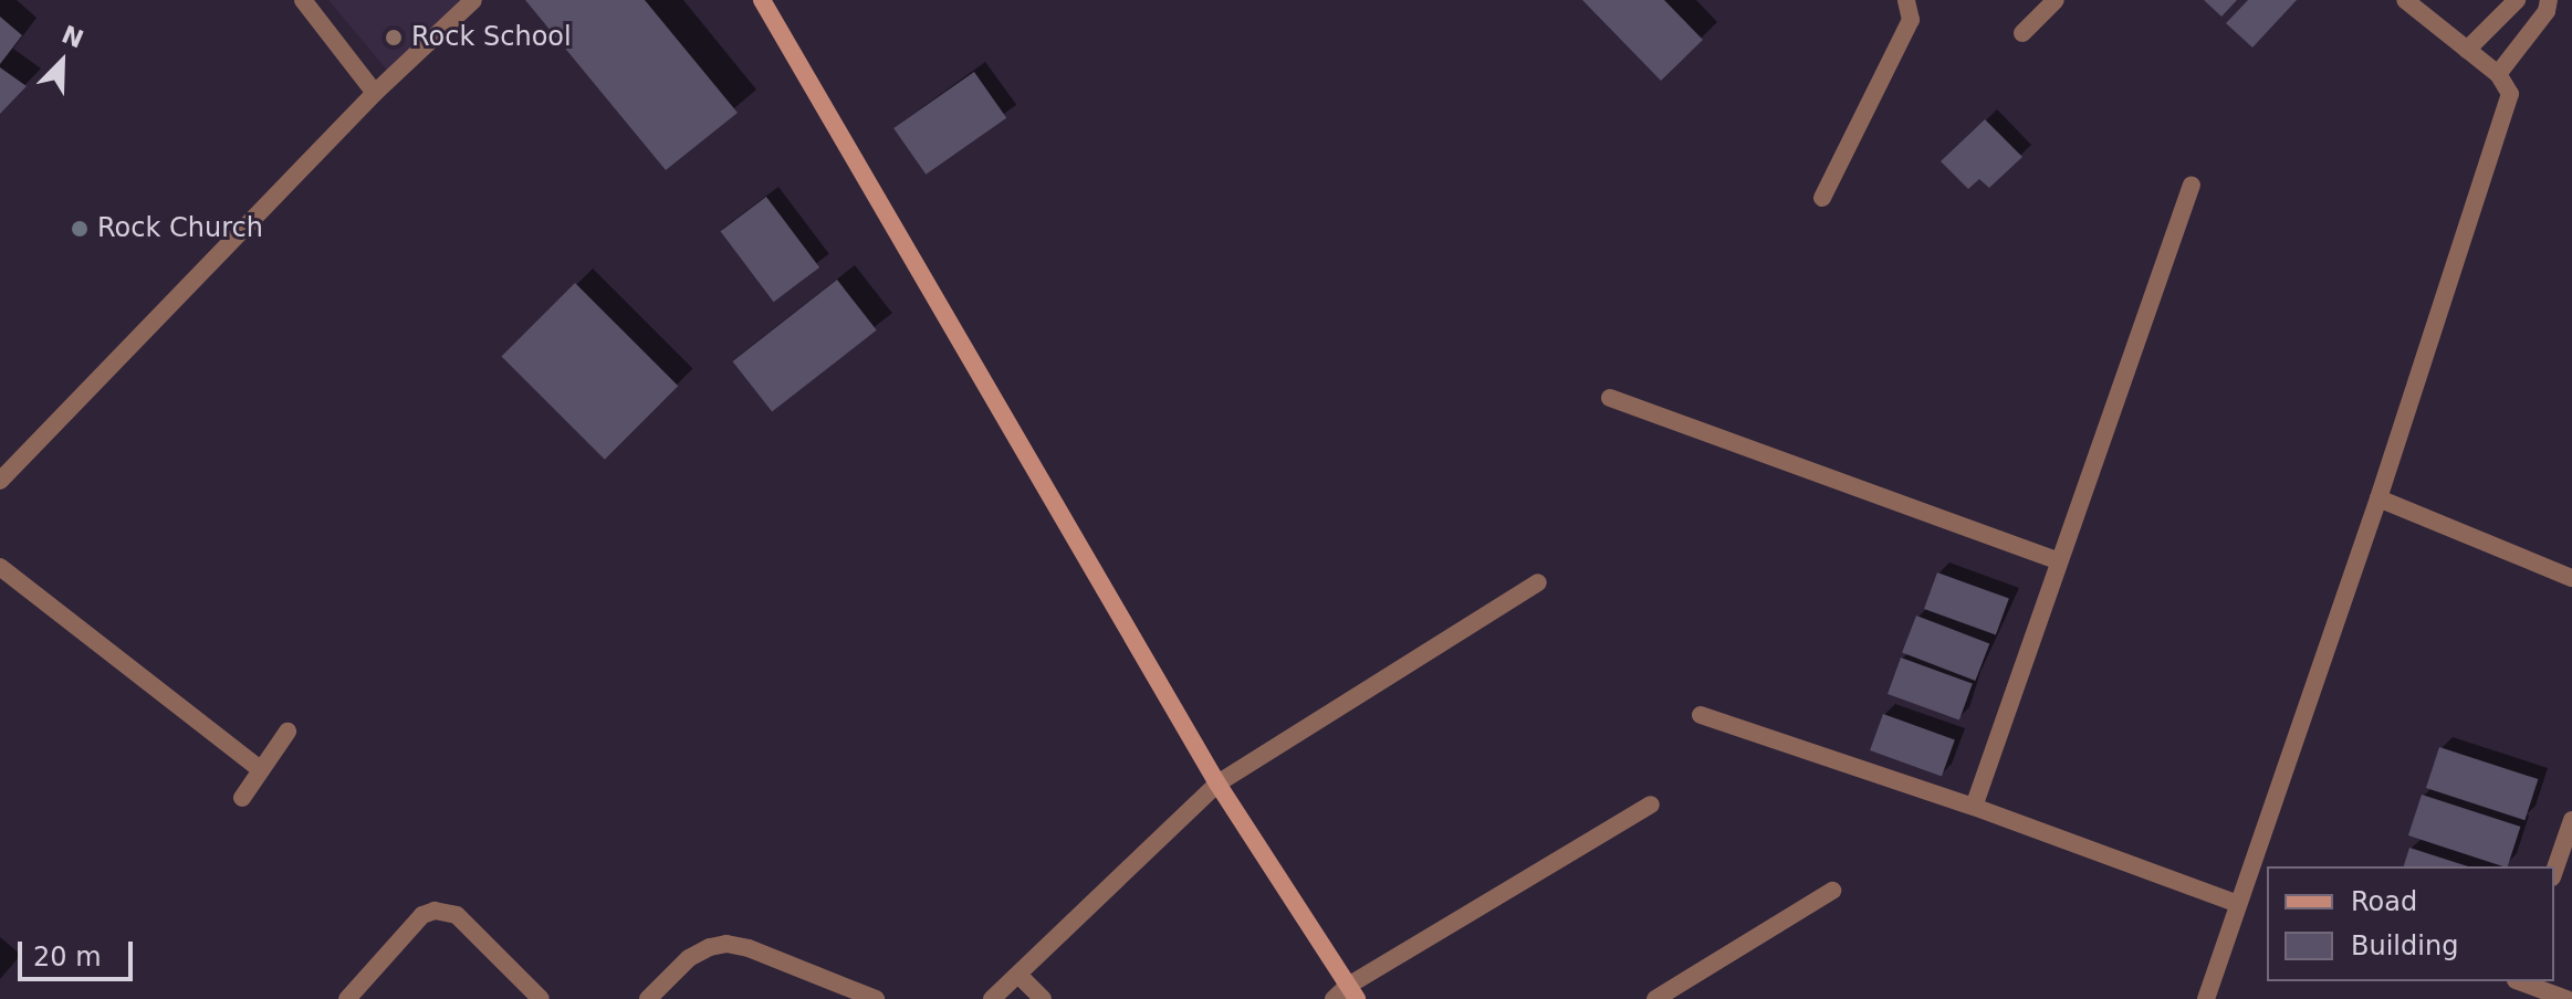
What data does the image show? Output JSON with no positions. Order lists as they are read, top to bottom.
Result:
{
  "places": ["Rock School", "Rock Church"],
  "legend": ["Road", "Building"],
  "scale_bar": "20 m",
  "north": "top right"
}
